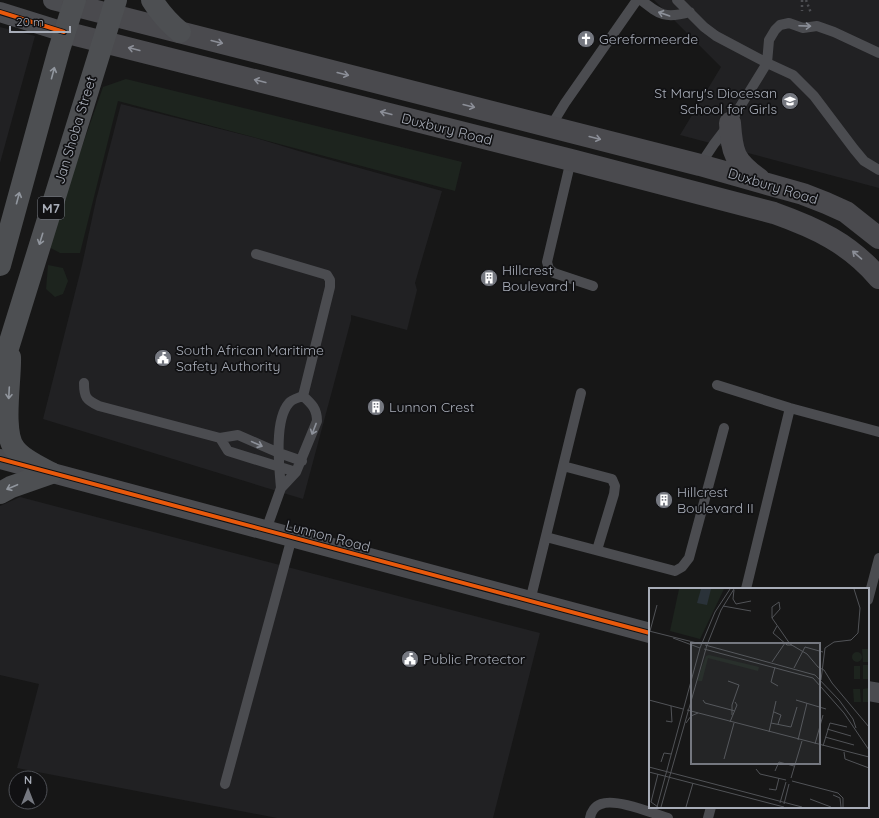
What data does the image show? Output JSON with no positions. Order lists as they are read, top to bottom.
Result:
{
  "streets": {
    "main road": ["Duxbury Road", "Jan Shoba Street", "M7"],
    "street": ["Lunnon Road"]
  },
  "crossings": [
    ["Duxbury Road", "Jan Shoba Street"],
    ["Duxbury Road", "M7"]
  ],
  "places": {
    "church": ["Gereformeerde"],
    "school or university": ["St Mary's Diocesan School for Girls"],
    "building": ["Hillcrest Boulevard I", "Lunnon Crest", "Hillcrest Boulevard II"],
    "public building": ["South African Maritime Safety Authority", "Public Protector"]
  },
  "scale_bar": "20 m",
  "north": "top"
}
